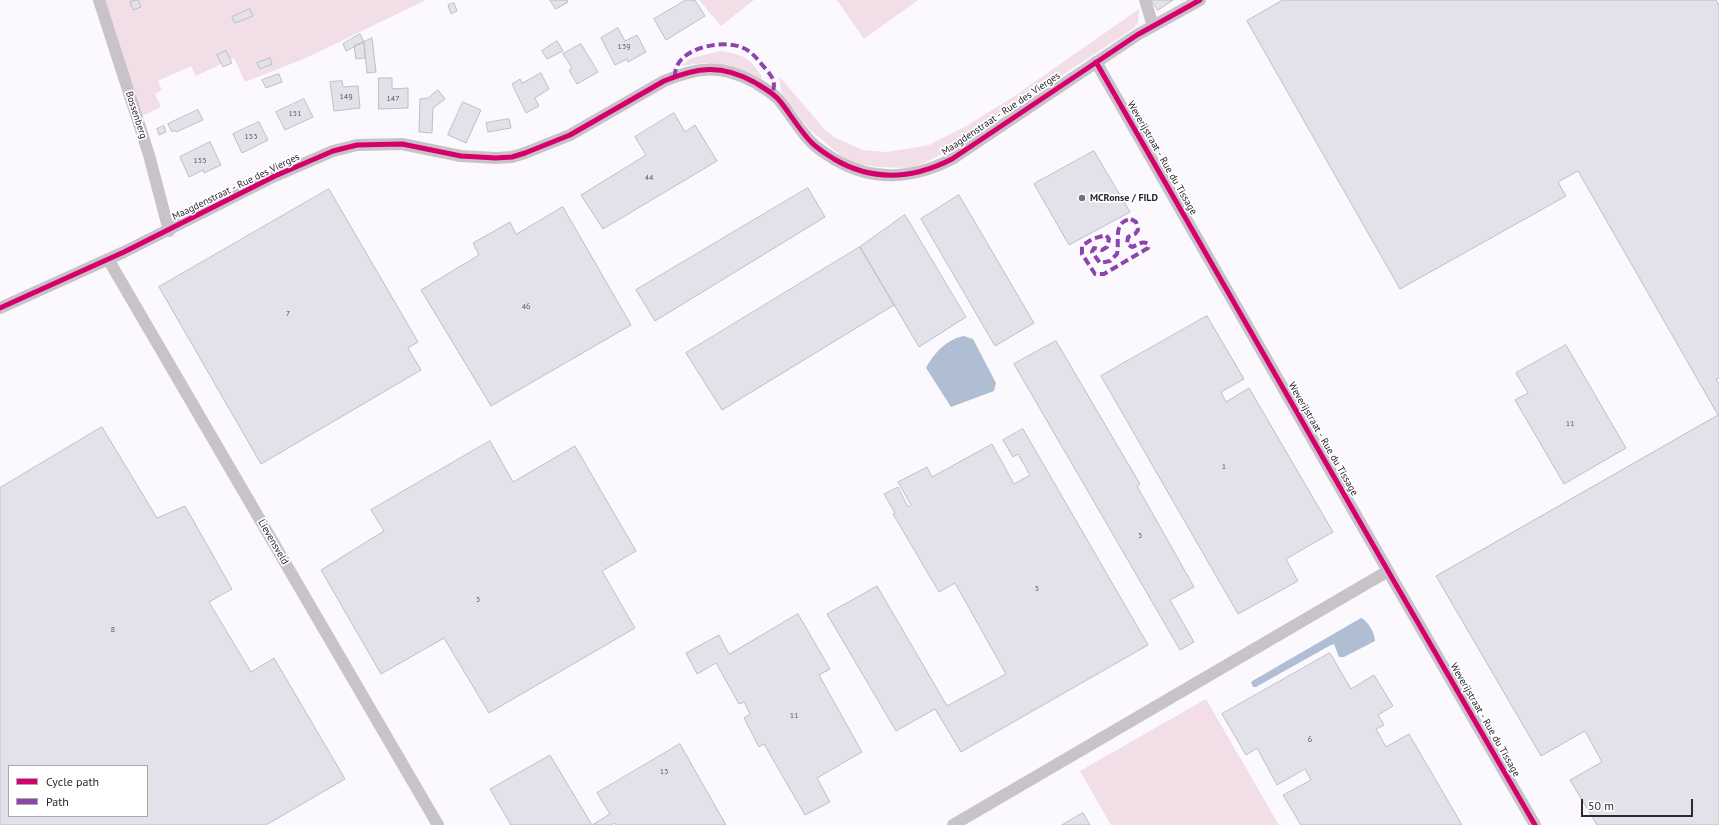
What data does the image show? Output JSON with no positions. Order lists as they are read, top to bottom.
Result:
{
  "streets": {
    "street": [
      "Maagdenstraat - Rue des Vierges",
      "Bossenberg",
      "Weverijstraat - Rue du Tissage",
      "Lievensveld"
    ]
  },
  "crossings": [
    ["Maagdenstraat - Rue des Vierges", "Bossenberg"],
    ["Maagdenstraat - Rue des Vierges", "Weverijstraat - Rue du Tissage"],
    ["Maagdenstraat - Rue des Vierges", "Lievensveld"]
  ],
  "places": ["MCRonse / FILD"],
  "house_numbers": [
    "139",
    "149",
    "147",
    "151",
    "153",
    "155",
    "44",
    "46",
    "7",
    "11",
    "1",
    "3",
    "5",
    "3",
    "8",
    "11",
    "6",
    "13"
  ],
  "legend": ["Cycle path", "Path"],
  "scale_bar": "50 m"
}
